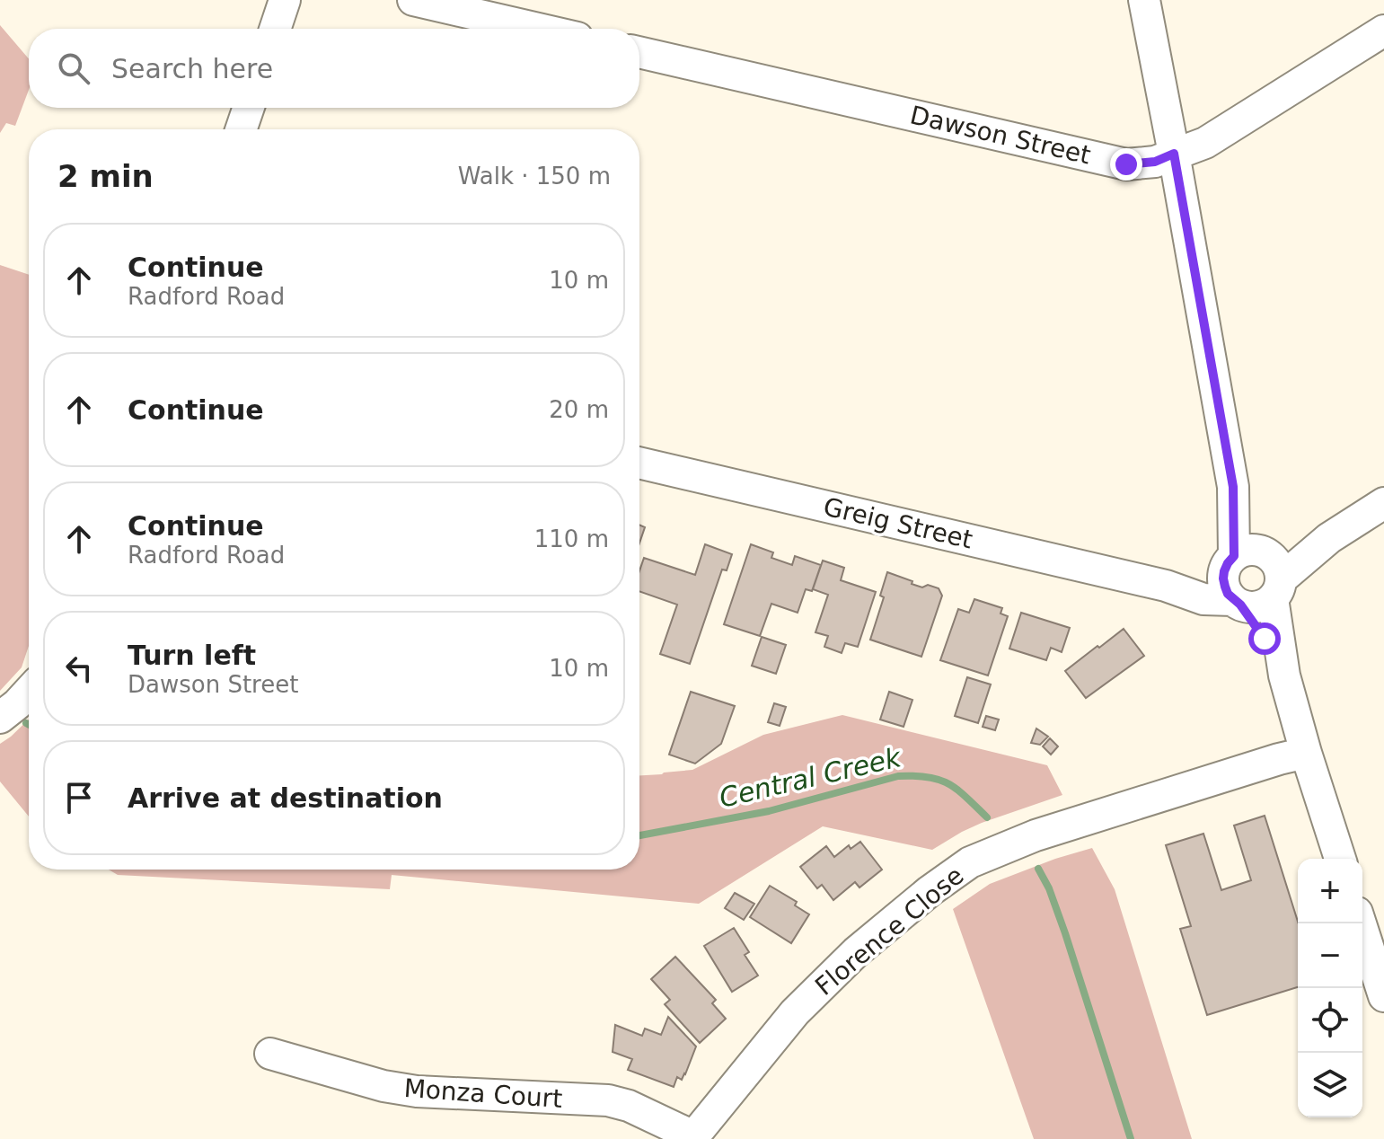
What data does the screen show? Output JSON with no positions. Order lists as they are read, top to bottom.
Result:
{
  "streets": {
    "street": [
      "Dawson Street",
      "Greig Street",
      "Florence Close",
      "Monza Court"
    ]
  },
  "crossings": [
    ["Florence Close", "Monza Court"]
  ],
  "water": ["Central Creek"],
  "page": {
    "search": "Search here",
    "heading": ["2 min", "Walk · 150 m"],
    "list": [
      ["Continue", "Radford Road", "10 m"],
      ["Continue", "20 m"],
      ["Continue", "Radford Road", "110 m"],
      ["Turn left", "Dawson Street", "10 m"],
      "Arrive at destination"
    ],
    "map_buttons": ["+", "−"]
  }
}
